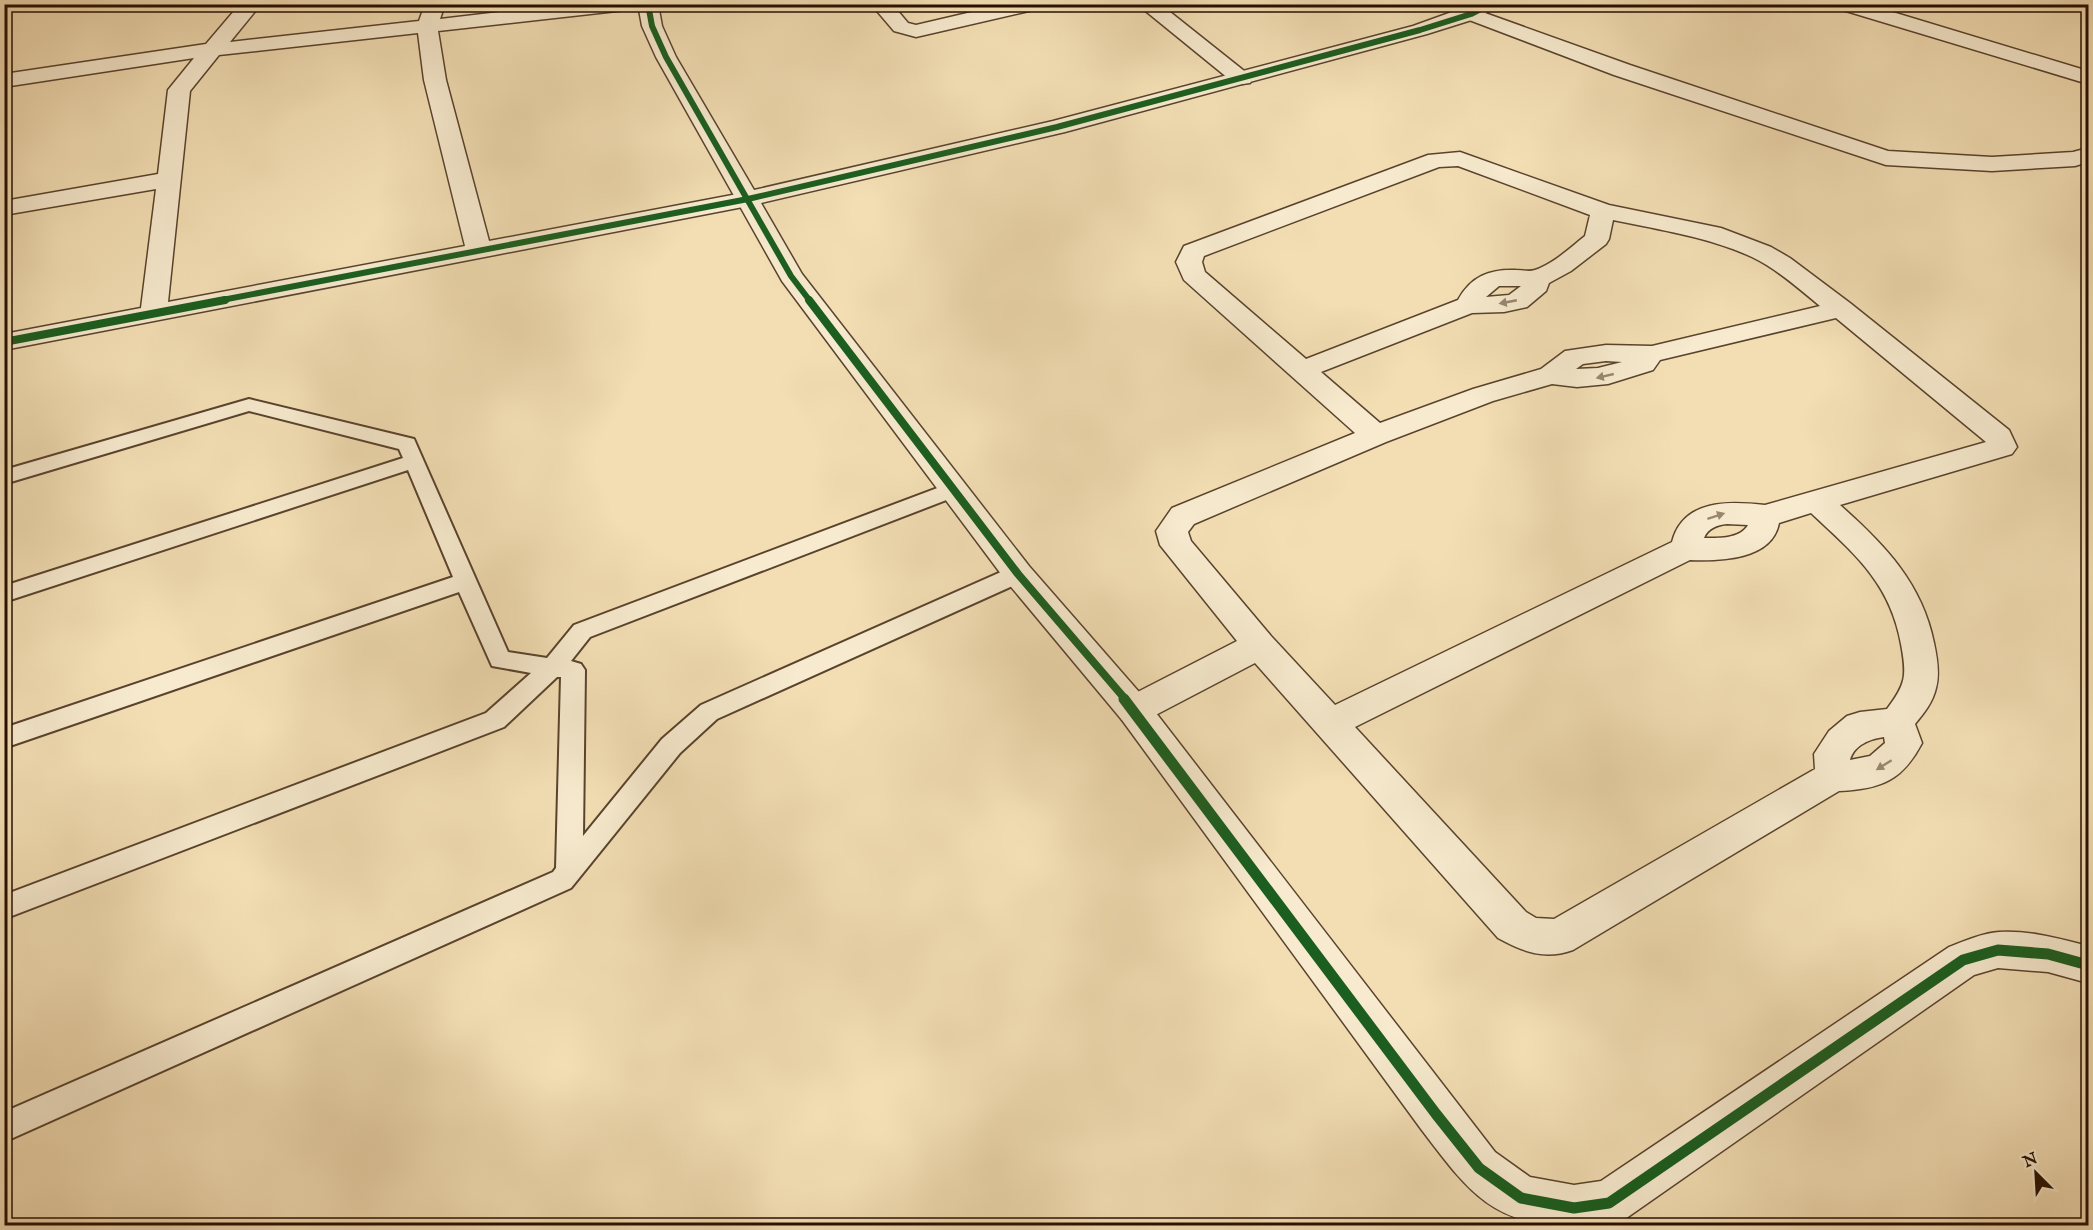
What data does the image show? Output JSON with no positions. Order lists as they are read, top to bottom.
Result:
{
  "north": "top left"
}
